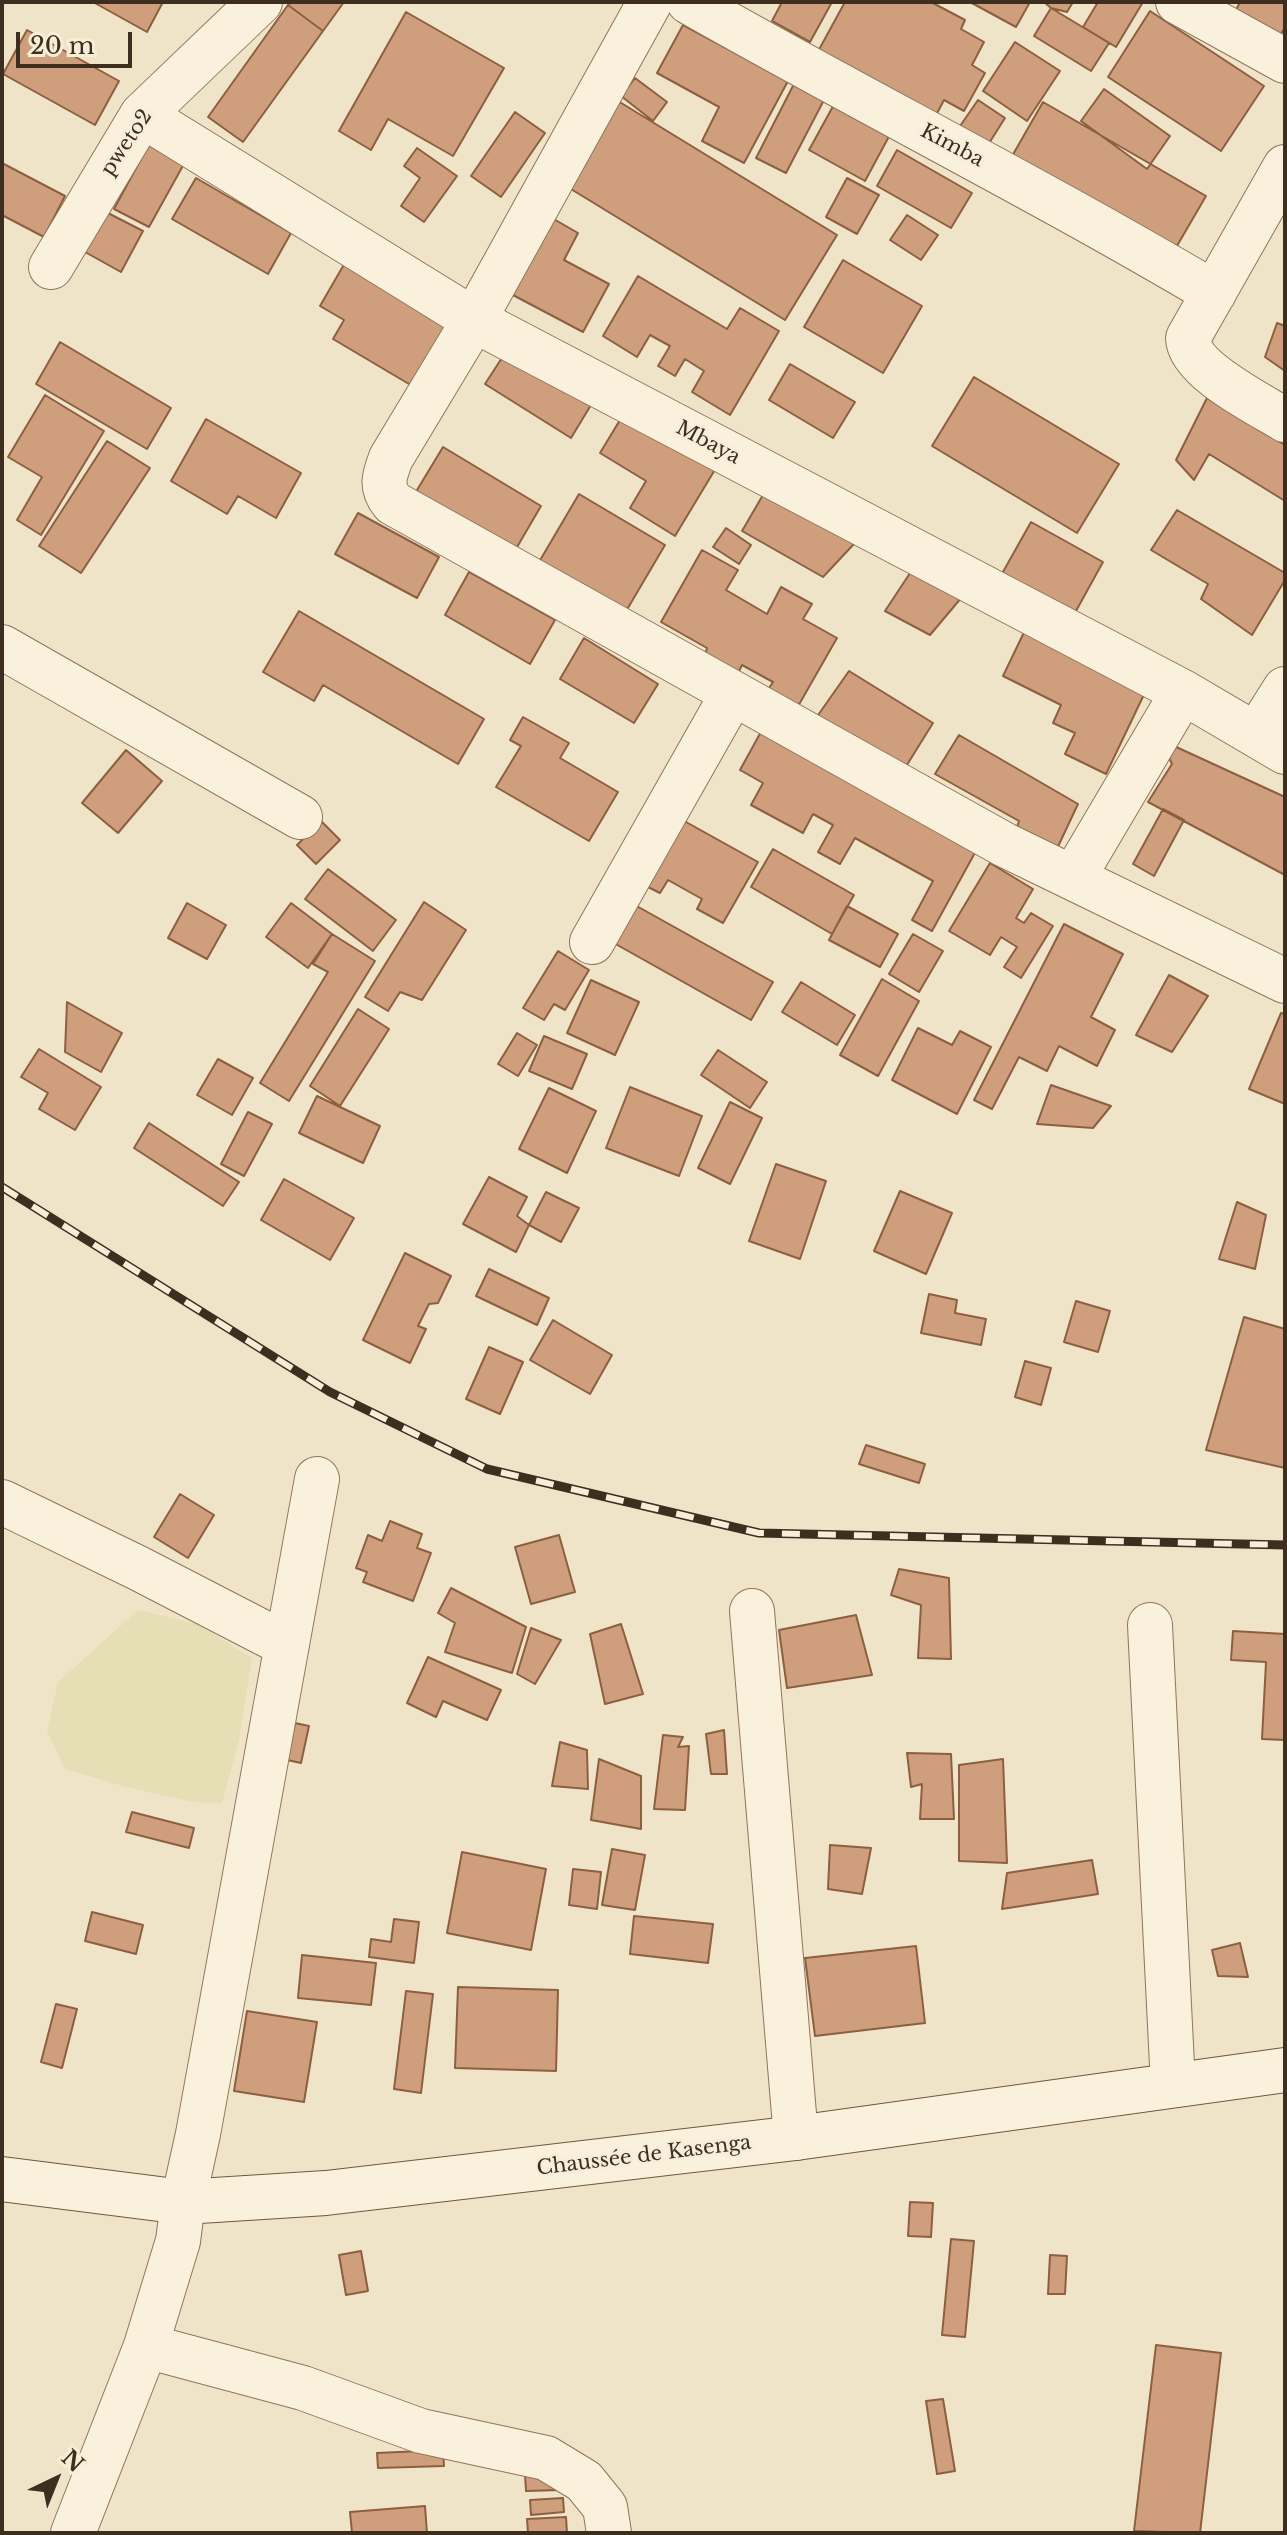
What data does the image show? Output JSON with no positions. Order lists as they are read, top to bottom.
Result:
{
  "streets": {
    "street": [
      "pweto2",
      "Kimba",
      "Mbaya",
      "Chaussée de Kasenga"
    ]
  },
  "crossings": [
    ["pweto2", "Mbaya"]
  ],
  "scale_bar": "20 m",
  "north": "top right"
}
